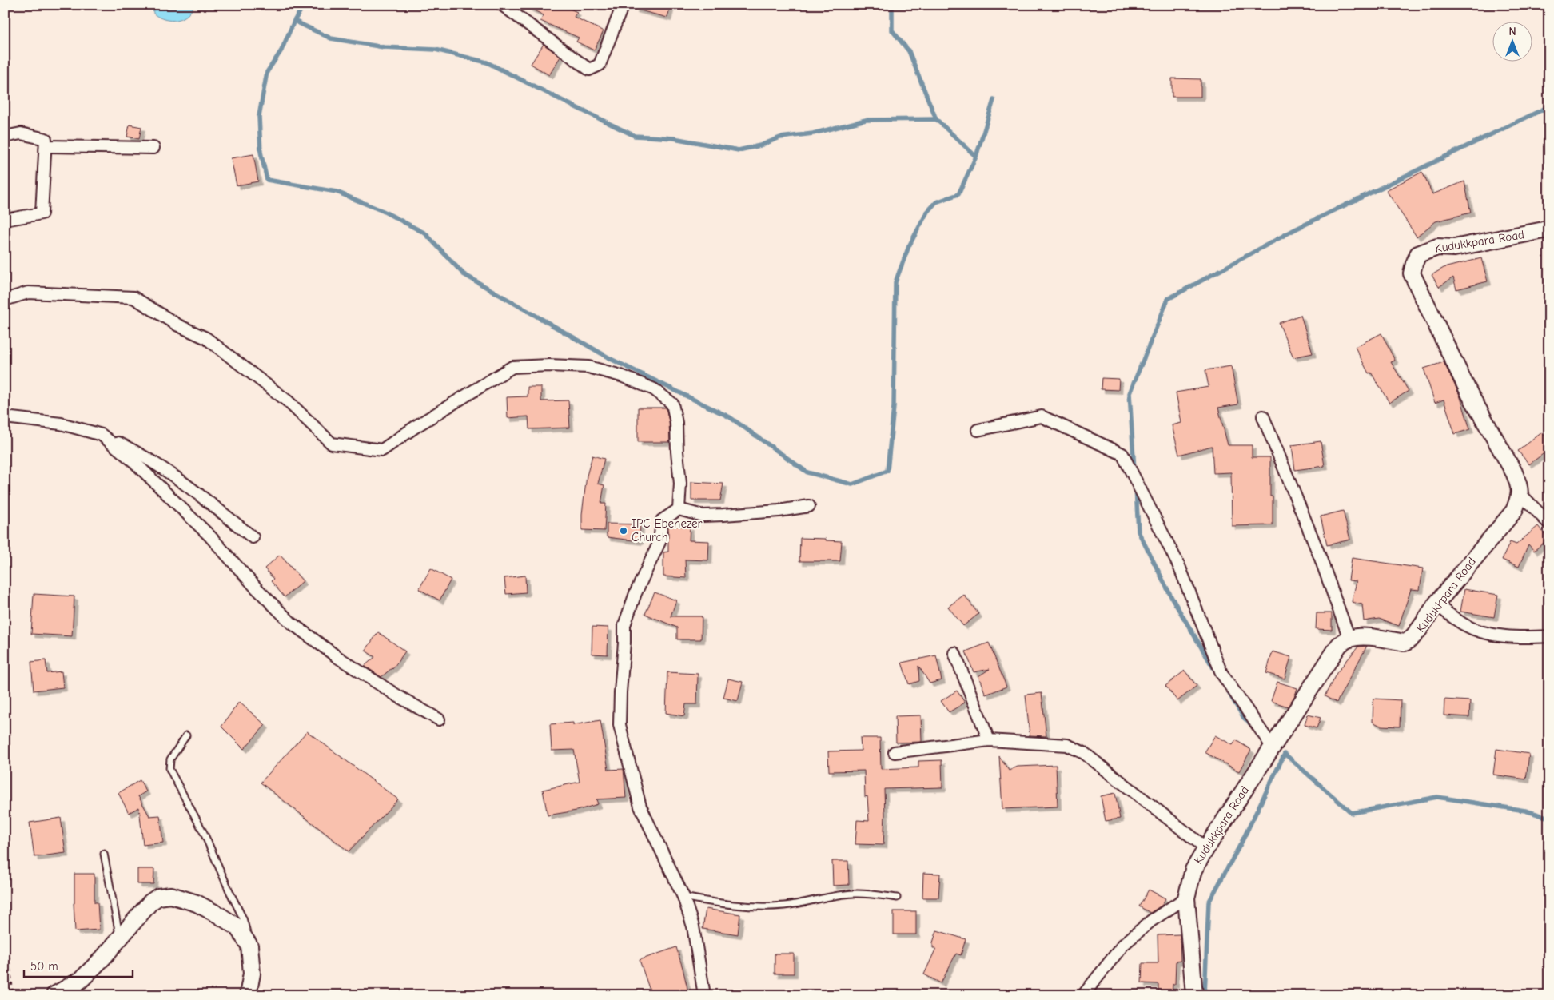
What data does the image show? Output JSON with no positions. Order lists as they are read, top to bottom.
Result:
{
  "streets": {
    "street": ["Kudukkpara Road"]
  },
  "places": ["IPC Ebenezer Church"],
  "scale_bar": "50 m",
  "north": "top"
}
